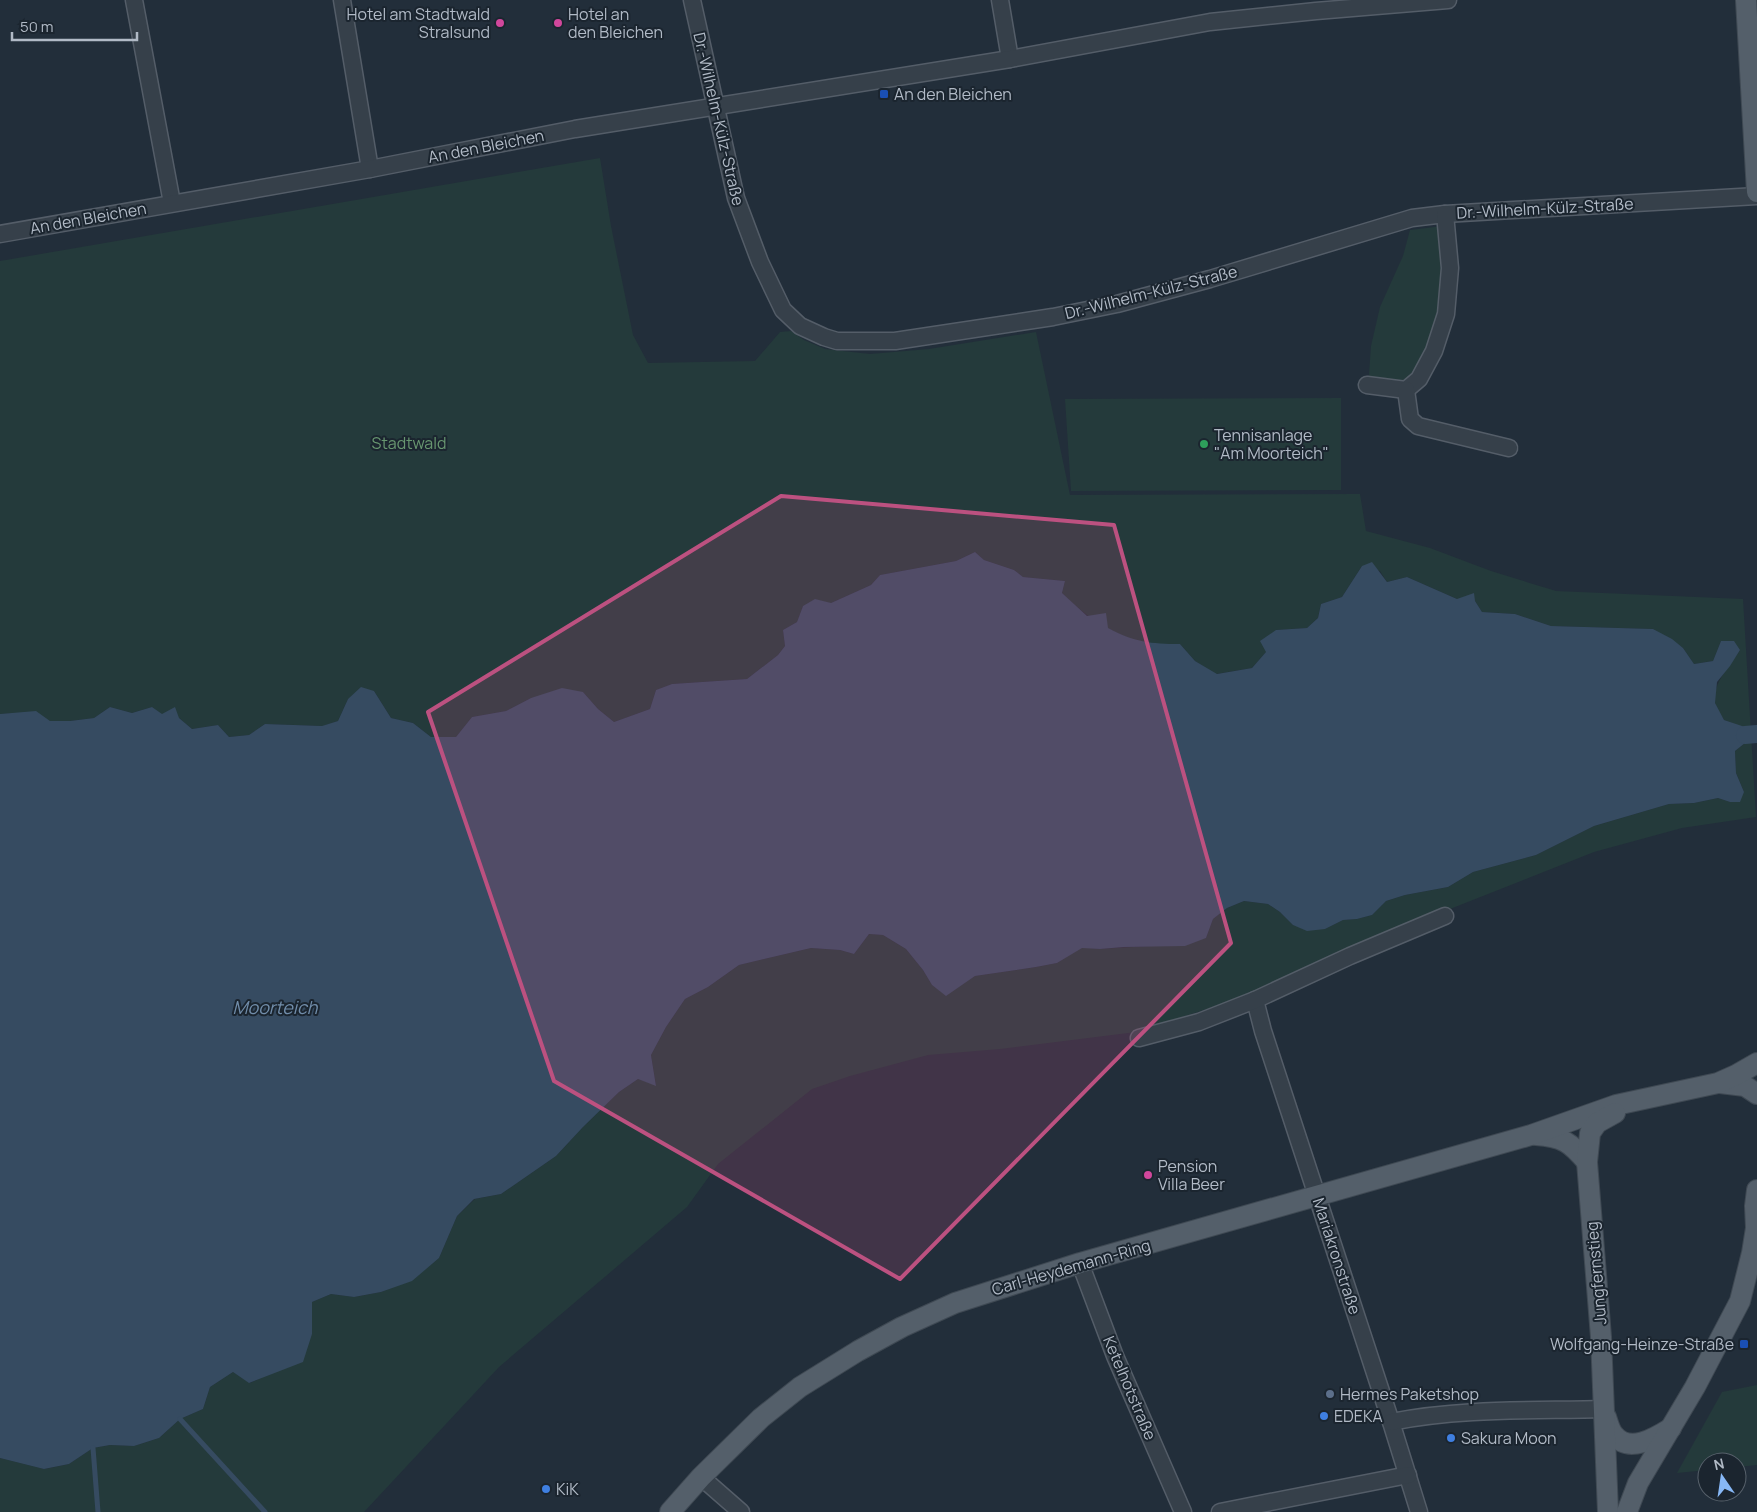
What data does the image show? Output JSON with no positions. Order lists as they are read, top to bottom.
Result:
{
  "streets": {
    "main road": ["Carl-Heydemann-Ring", "Jungfernstieg"],
    "street": [
      "Dr.-Wilhelm-Külz-Straße",
      "An den Bleichen",
      "Mariakronstraße",
      "Ketelhotstraße"
    ]
  },
  "crossings": [
    ["Dr.-Wilhelm-Külz-Straße", "An den Bleichen"],
    ["Mariakronstraße", "Carl-Heydemann-Ring"],
    ["Carl-Heydemann-Ring", "Jungfernstieg"],
    ["Carl-Heydemann-Ring", "Ketelhotstraße"]
  ],
  "water": ["Moorteich"],
  "parks": ["Stadtwald"],
  "places": {
    "other": [
      "Hotel am Stadtwald Stralsund",
      "Hotel an den Bleichen",
      "Tennisanlage \"Am Moorteich\"",
      "Pension Villa Beer",
      "Hermes Paketshop",
      "EDEKA",
      "Sakura Moon",
      "KiK"
    ],
    "transit": ["An den Bleichen", "Wolfgang-Heinze-Straße"]
  },
  "scale_bar": "50 m",
  "north": "top"
}
